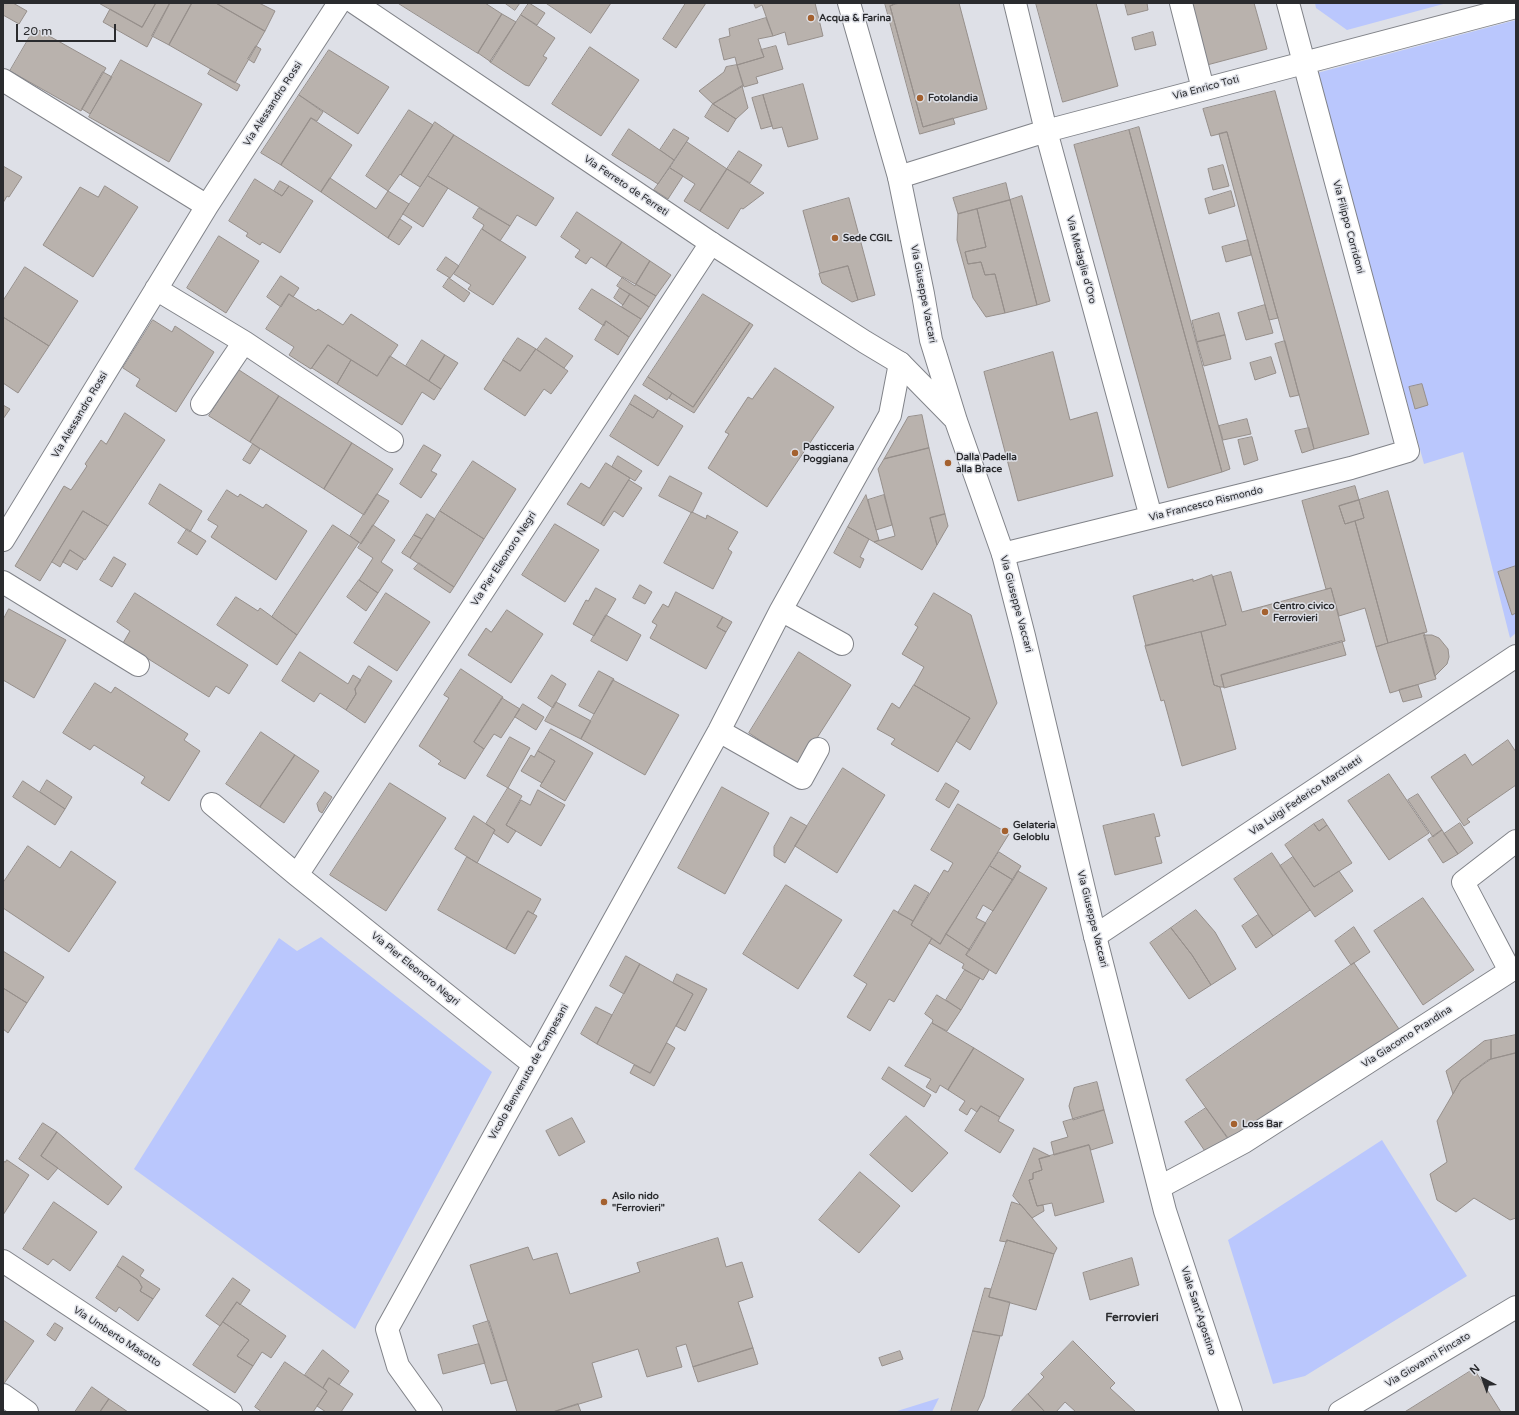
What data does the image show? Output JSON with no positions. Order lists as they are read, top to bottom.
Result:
{
  "streets": {
    "street": [
      "Via Enrico Toti",
      "Via Alessandro Rossi",
      "Via Ferreto de Ferreti",
      "Via Filippo Corridoni",
      "Via Medaglie d'Oro",
      "Via Giuseppe Vaccari",
      "Via Francesco Rismondo",
      "Via Pier Eleonoro Negri",
      "Via Luigi Federico Marchetti",
      "Via Giacomo Prandina",
      "Vicolo Benvenuto de Campesani",
      "Viale Sant'Agostino",
      "Via Umberto Masotto",
      "Via Giovanni Fincato"
    ]
  },
  "crossings": [
    ["Via Enrico Toti", "Via Filippo Corridoni"],
    ["Via Enrico Toti", "Via Medaglie d'Oro"],
    ["Via Enrico Toti", "Via Giuseppe Vaccari"],
    ["Via Ferreto de Ferreti", "Via Giuseppe Vaccari"],
    ["Via Ferreto de Ferreti", "Via Pier Eleonoro Negri"],
    ["Via Ferreto de Ferreti", "Vicolo Benvenuto de Campesani"],
    ["Via Filippo Corridoni", "Via Francesco Rismondo"],
    ["Via Medaglie d'Oro", "Via Francesco Rismondo"],
    ["Via Giuseppe Vaccari", "Via Francesco Rismondo"],
    ["Via Giuseppe Vaccari", "Via Luigi Federico Marchetti"],
    ["Via Giuseppe Vaccari", "Via Giacomo Prandina"],
    ["Via Giuseppe Vaccari", "Viale Sant'Agostino"],
    ["Via Pier Eleonoro Negri", "Vicolo Benvenuto de Campesani"]
  ],
  "districts": ["Ferrovieri"],
  "places": [
    "Acqua & Farina",
    "Fotolandia",
    "Sede CGIL",
    "Pasticceria Poggiana",
    "Dalla Padella alla Brace",
    "Centro civico Ferrovieri",
    "Gelateria Geloblu",
    "Loss Bar",
    "Asilo nido \"Ferrovieri\""
  ],
  "scale_bar": "20 m",
  "north": "top left"
}
